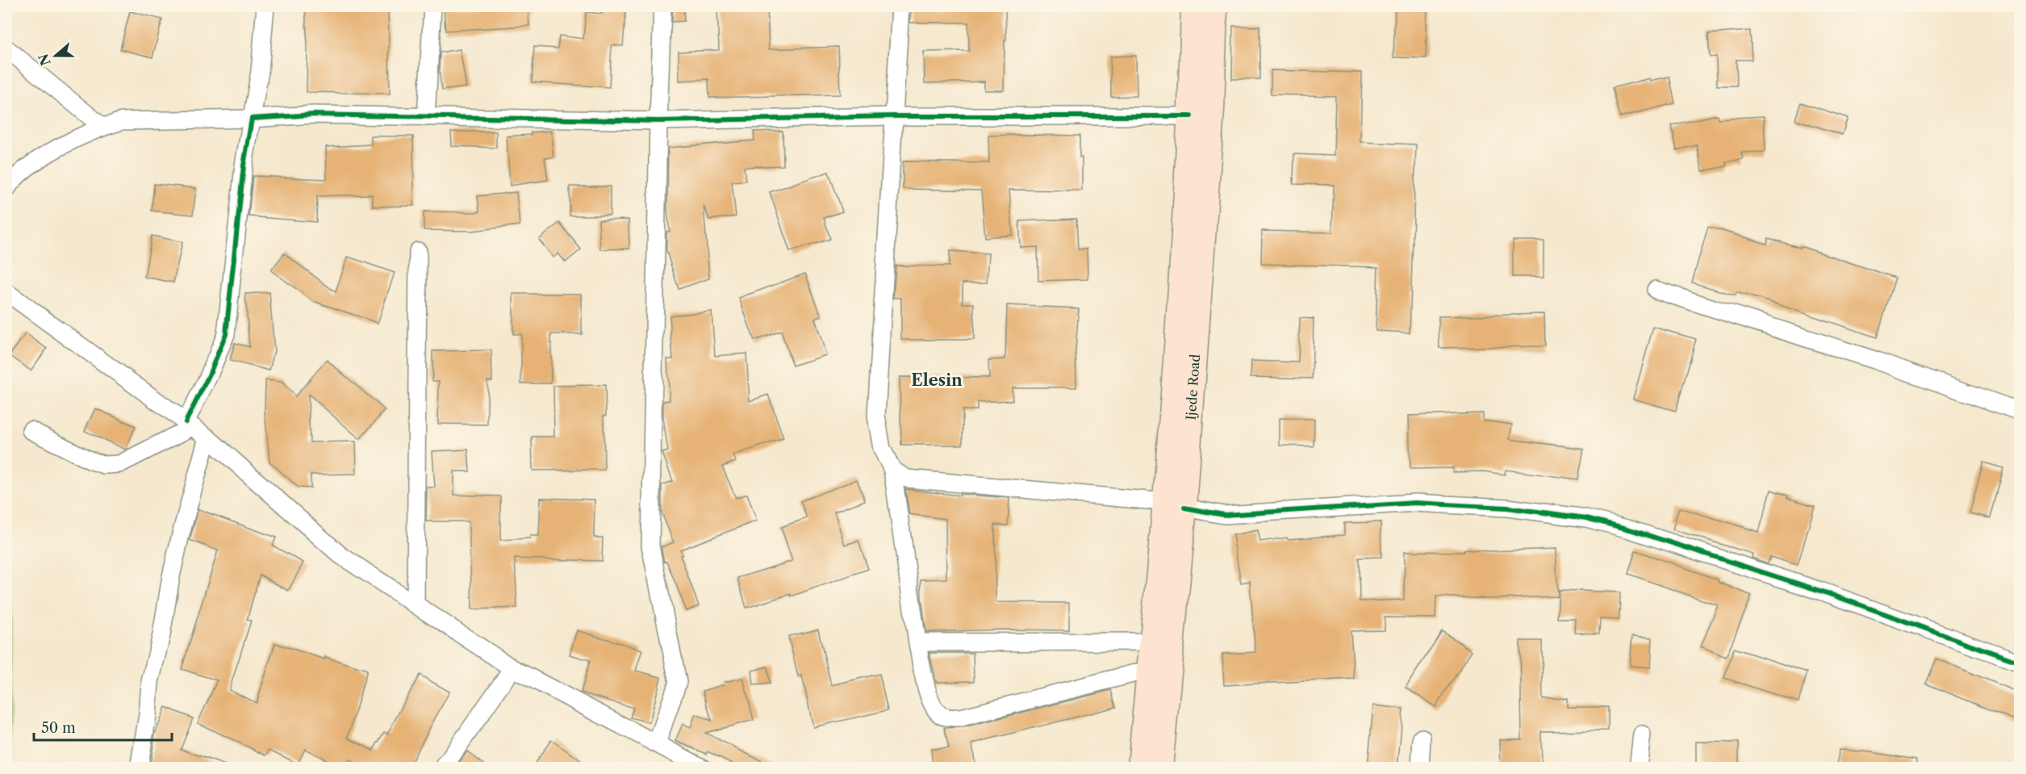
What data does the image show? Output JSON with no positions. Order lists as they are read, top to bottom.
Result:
{
  "streets": {
    "main road": ["Ijede Road"]
  },
  "districts": ["Elesin"],
  "scale_bar": "50 m",
  "north": "left"
}
